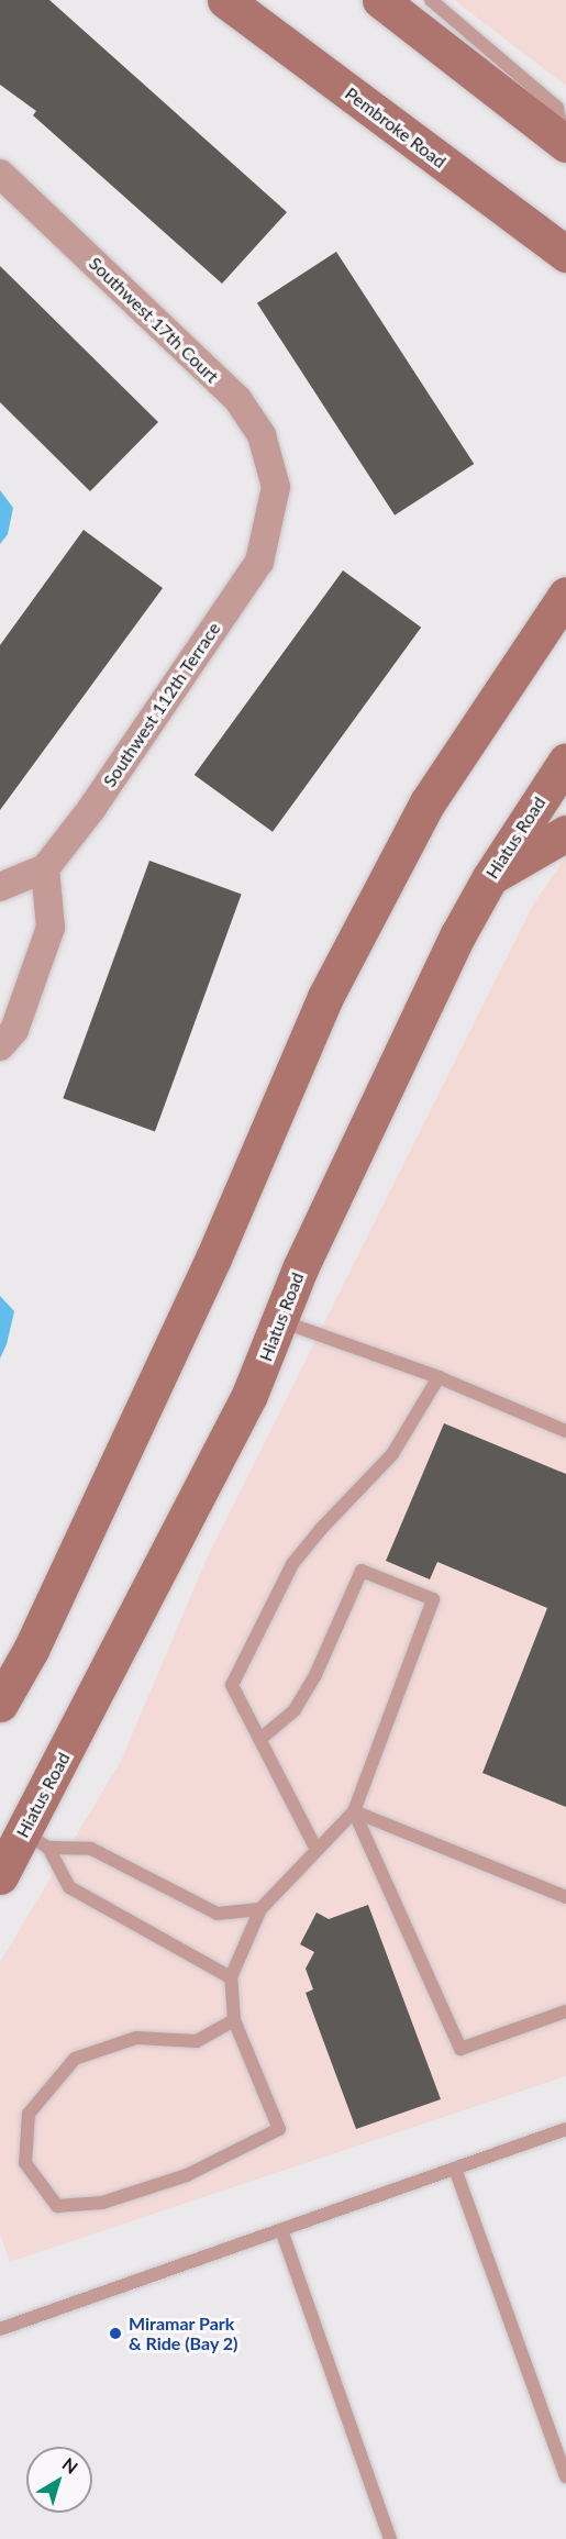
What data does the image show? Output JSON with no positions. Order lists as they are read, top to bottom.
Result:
{
  "streets": {
    "main road": ["Pembroke Road", "Hiatus Road"],
    "street": ["Southwest 17th Court", "Southwest 112th Terrace"]
  },
  "crossings": [
    ["Southwest 17th Court", "Southwest 112th Terrace"]
  ],
  "places": ["Miramar Park & Ride (Bay 2)"],
  "north": "top right"
}
